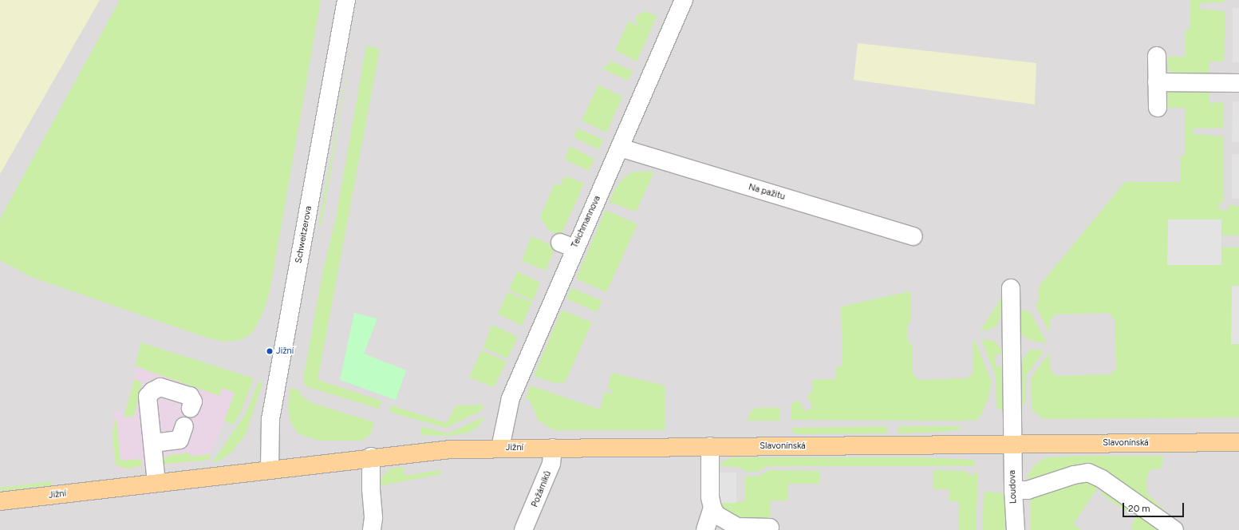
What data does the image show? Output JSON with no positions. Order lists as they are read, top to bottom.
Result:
{
  "streets": {
    "main road": ["Slavonínská", "Jižní"],
    "street": [
      "Na pažitu",
      "Teichmannova",
      "Schweitzerova",
      "Loudova",
      "Požárníků"
    ]
  },
  "crossings": [
    ["Na pažitu", "Teichmannova"],
    ["Teichmannova", "Jižní"],
    ["Schweitzerova", "Jižní"],
    ["Slavonínská", "Jižní"],
    ["Slavonínská", "Loudova"],
    ["Slavonínská", "Požárníků"],
    ["Jižní", "Požárníků"]
  ],
  "places": ["Jižní"],
  "scale_bar": "20 m"
}
